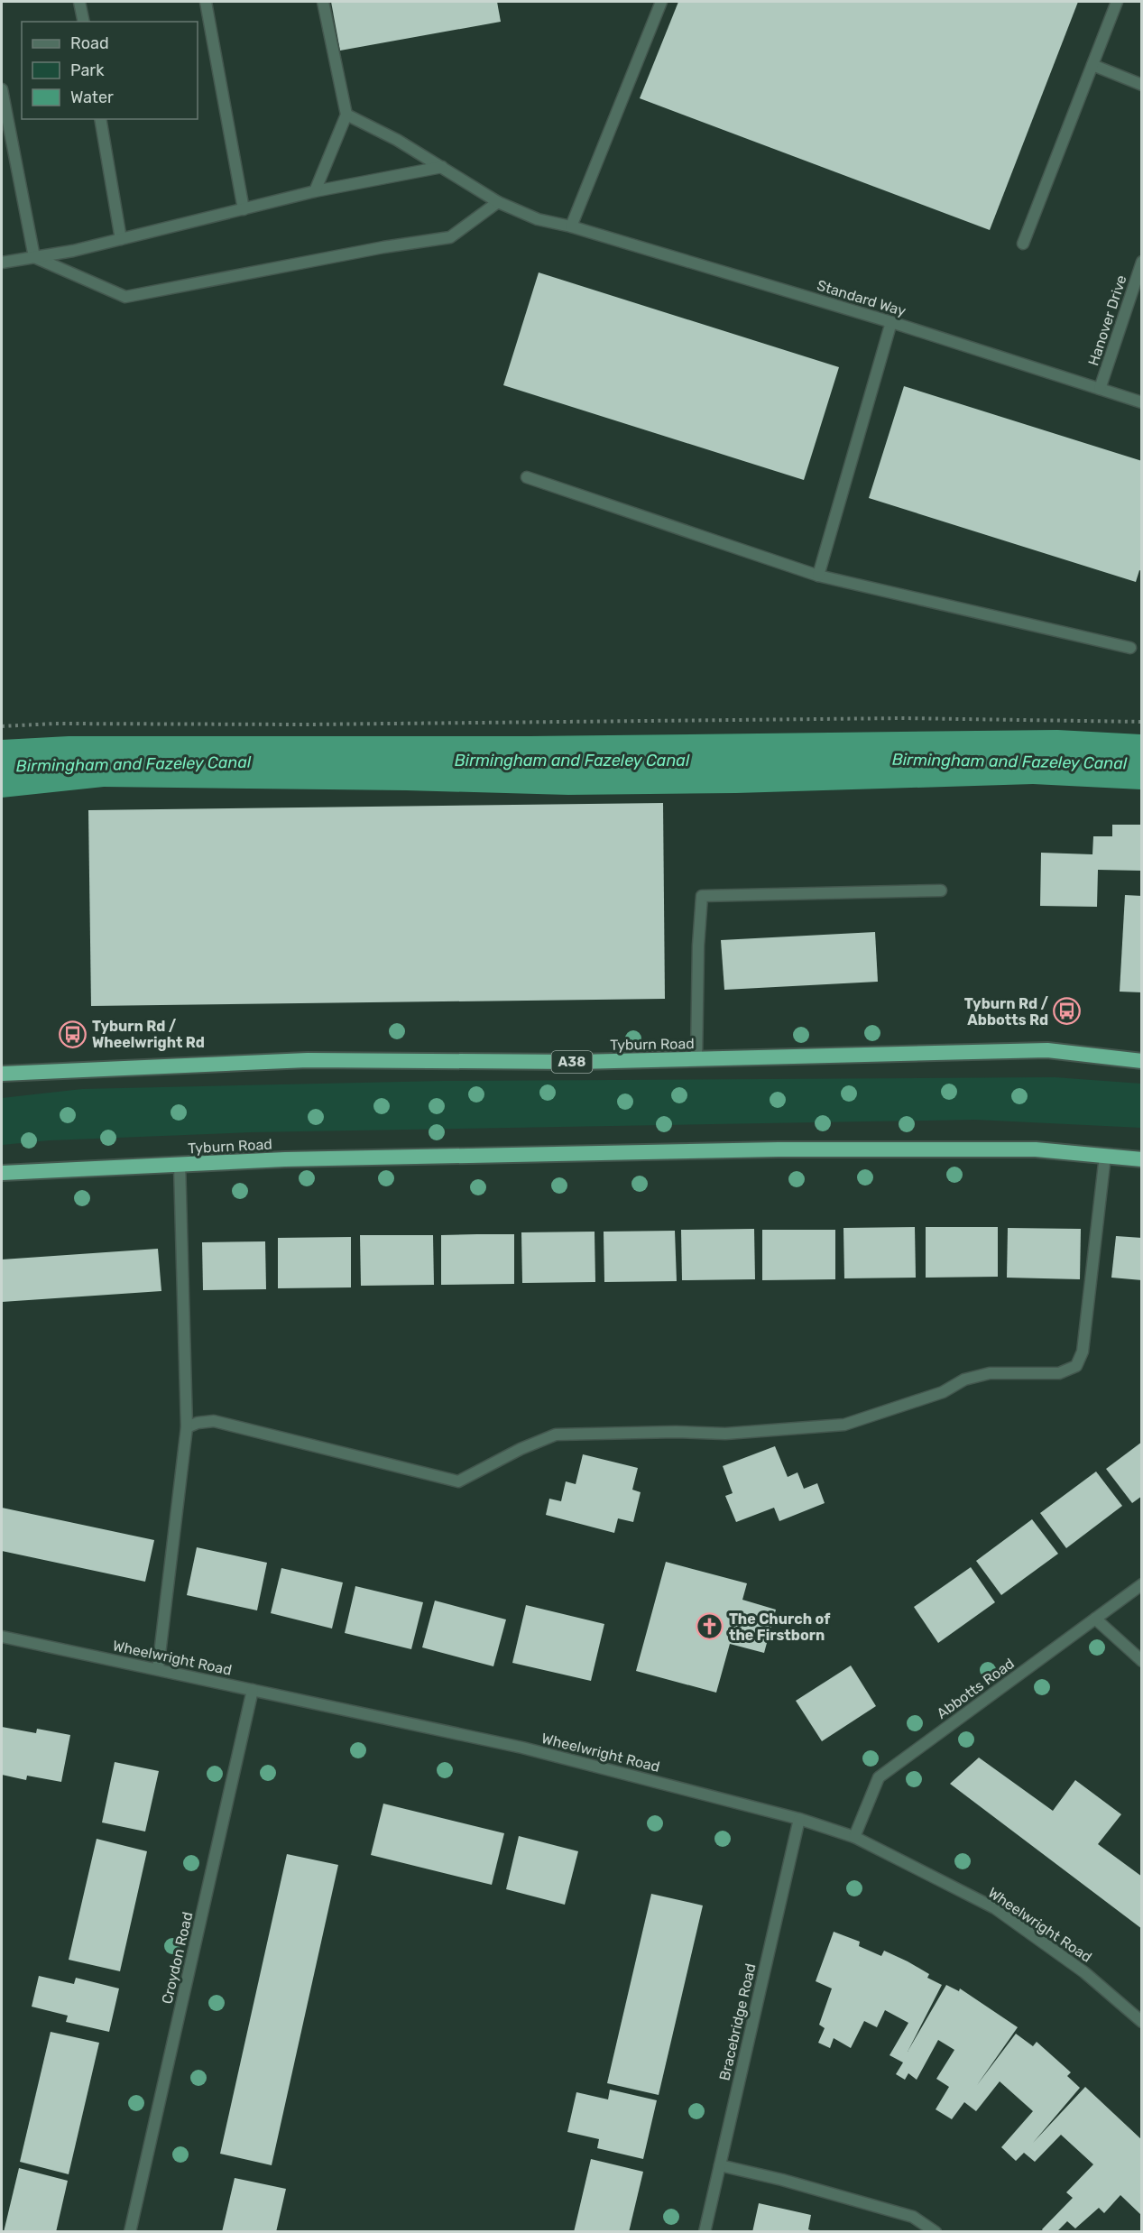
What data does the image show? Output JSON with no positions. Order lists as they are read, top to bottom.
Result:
{
  "streets": {
    "highway": ["Tyburn Road", "A38"],
    "street": [
      "Standard Way",
      "Hanover Drive",
      "Wheelwright Road",
      "Abbotts Road",
      "Croydon Road",
      "Bracebridge Road"
    ]
  },
  "crossings": [
    ["Standard Way", "Hanover Drive"],
    ["Wheelwright Road", "Abbotts Road"],
    ["Wheelwright Road", "Croydon Road"],
    ["Wheelwright Road", "Bracebridge Road"]
  ],
  "water": ["Birmingham and Fazeley Canal"],
  "places": {
    "bus stop": ["Tyburn Rd / Abbotts Rd", "Tyburn Rd / Wheelwright Rd"],
    "church": ["The Church of the Firstborn"]
  },
  "legend": ["Road", "Park", "Water"]
}
